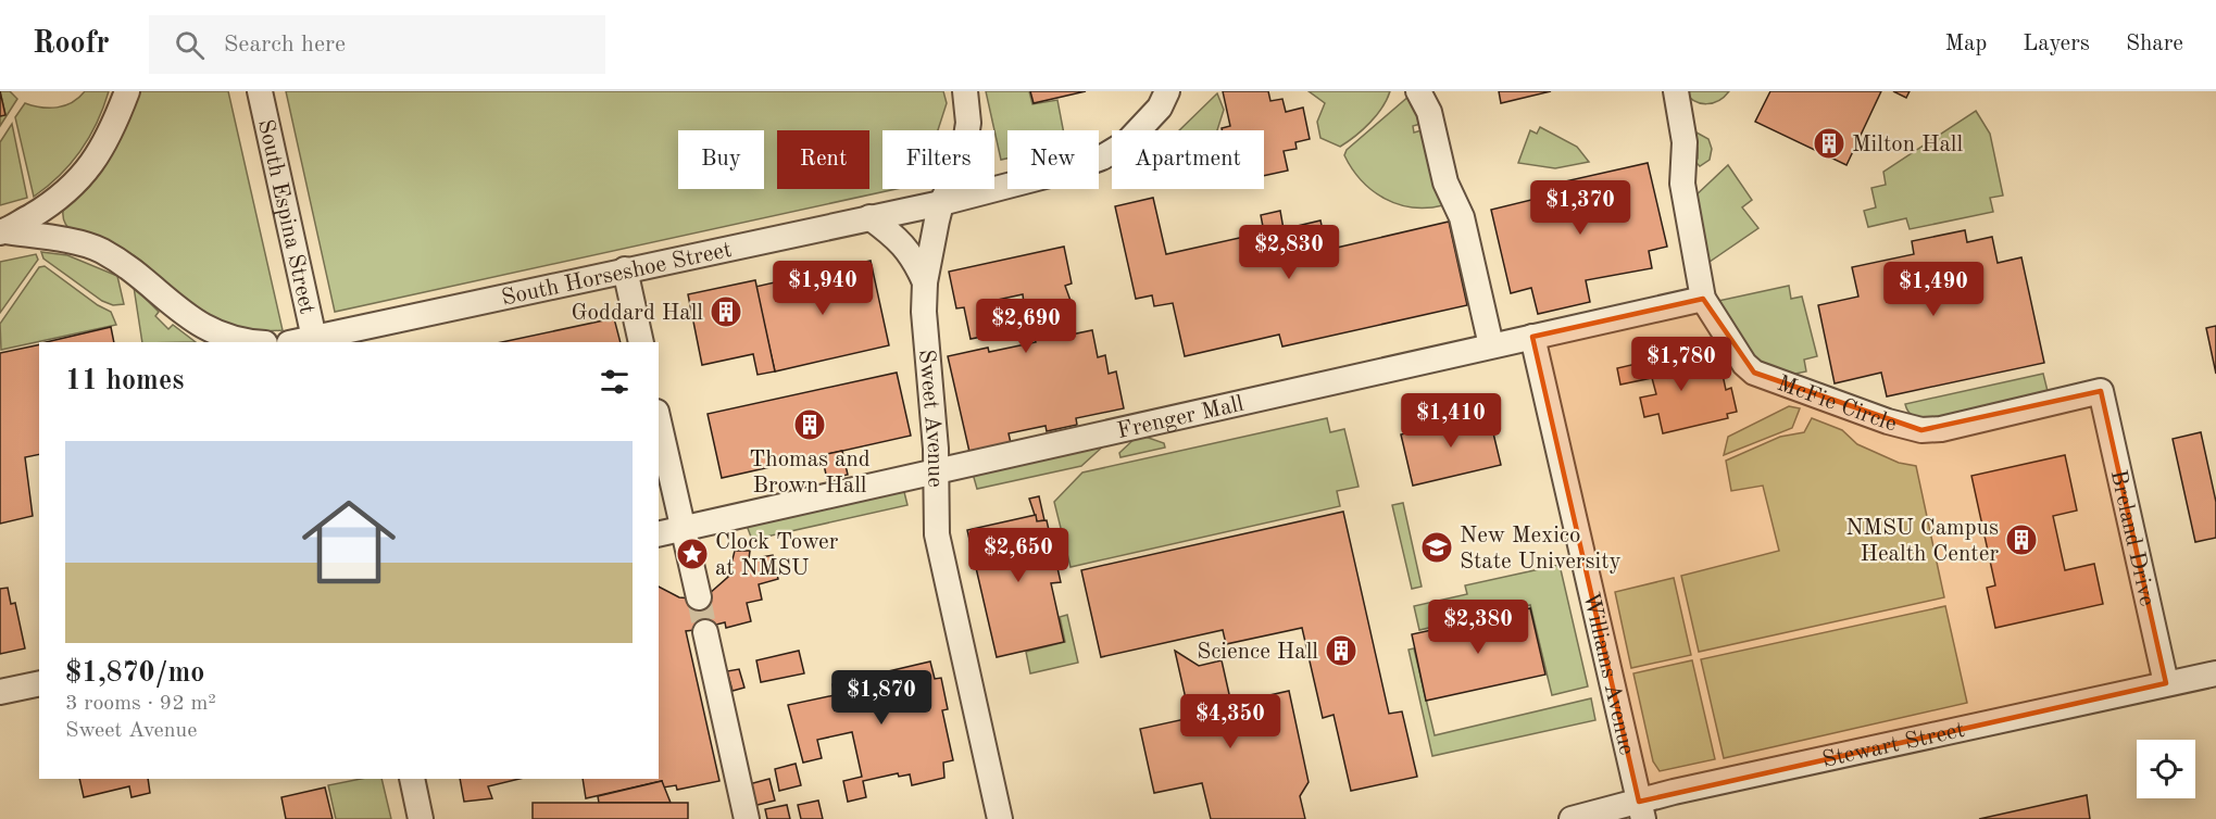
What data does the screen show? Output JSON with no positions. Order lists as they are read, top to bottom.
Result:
{
  "streets": {
    "street": [
      "South Espina Street",
      "South Horseshoe Street",
      "McFie Circle",
      "Sweet Avenue",
      "Frenger Mall",
      "Breland Drive",
      "Williams Avenue",
      "Stewart Street"
    ]
  },
  "crossings": [
    ["South Espina Street", "South Horseshoe Street"],
    ["South Horseshoe Street", "Sweet Avenue"],
    ["McFie Circle", "Frenger Mall"],
    ["McFie Circle", "Breland Drive"],
    ["Sweet Avenue", "Frenger Mall"],
    ["Frenger Mall", "Williams Avenue"],
    ["Breland Drive", "Stewart Street"],
    ["Williams Avenue", "Stewart Street"]
  ],
  "places": {
    "building": [
      "Milton Hall",
      "Goddard Hall",
      "Thomas and Brown Hall",
      "NMSU Campus Health Center",
      "Science Hall"
    ],
    "school or university": ["New Mexico State University"],
    "place": ["Clock Tower at NMSU"]
  },
  "page": {
    "header": "Roofr",
    "search": "Search here",
    "nav": ["Map", "Layers", "Share"],
    "chip": [
      "Buy",
      "Rent",
      "Filters",
      "New",
      "Apartment"
    ],
    "price": [
      "$1,370",
      "$2,830",
      "$1,940",
      "$1,490",
      "$2,690",
      "$1,780",
      "$1,410",
      "$2,650",
      "$2,380",
      "$1,870",
      "$4,350"
    ],
    "heading": "11 homes",
    "list": [
      {
        "name": "$1,870/mo",
        "note": "3 rooms · 92 m² · Sweet Avenue"
      }
    ]
  }
}
